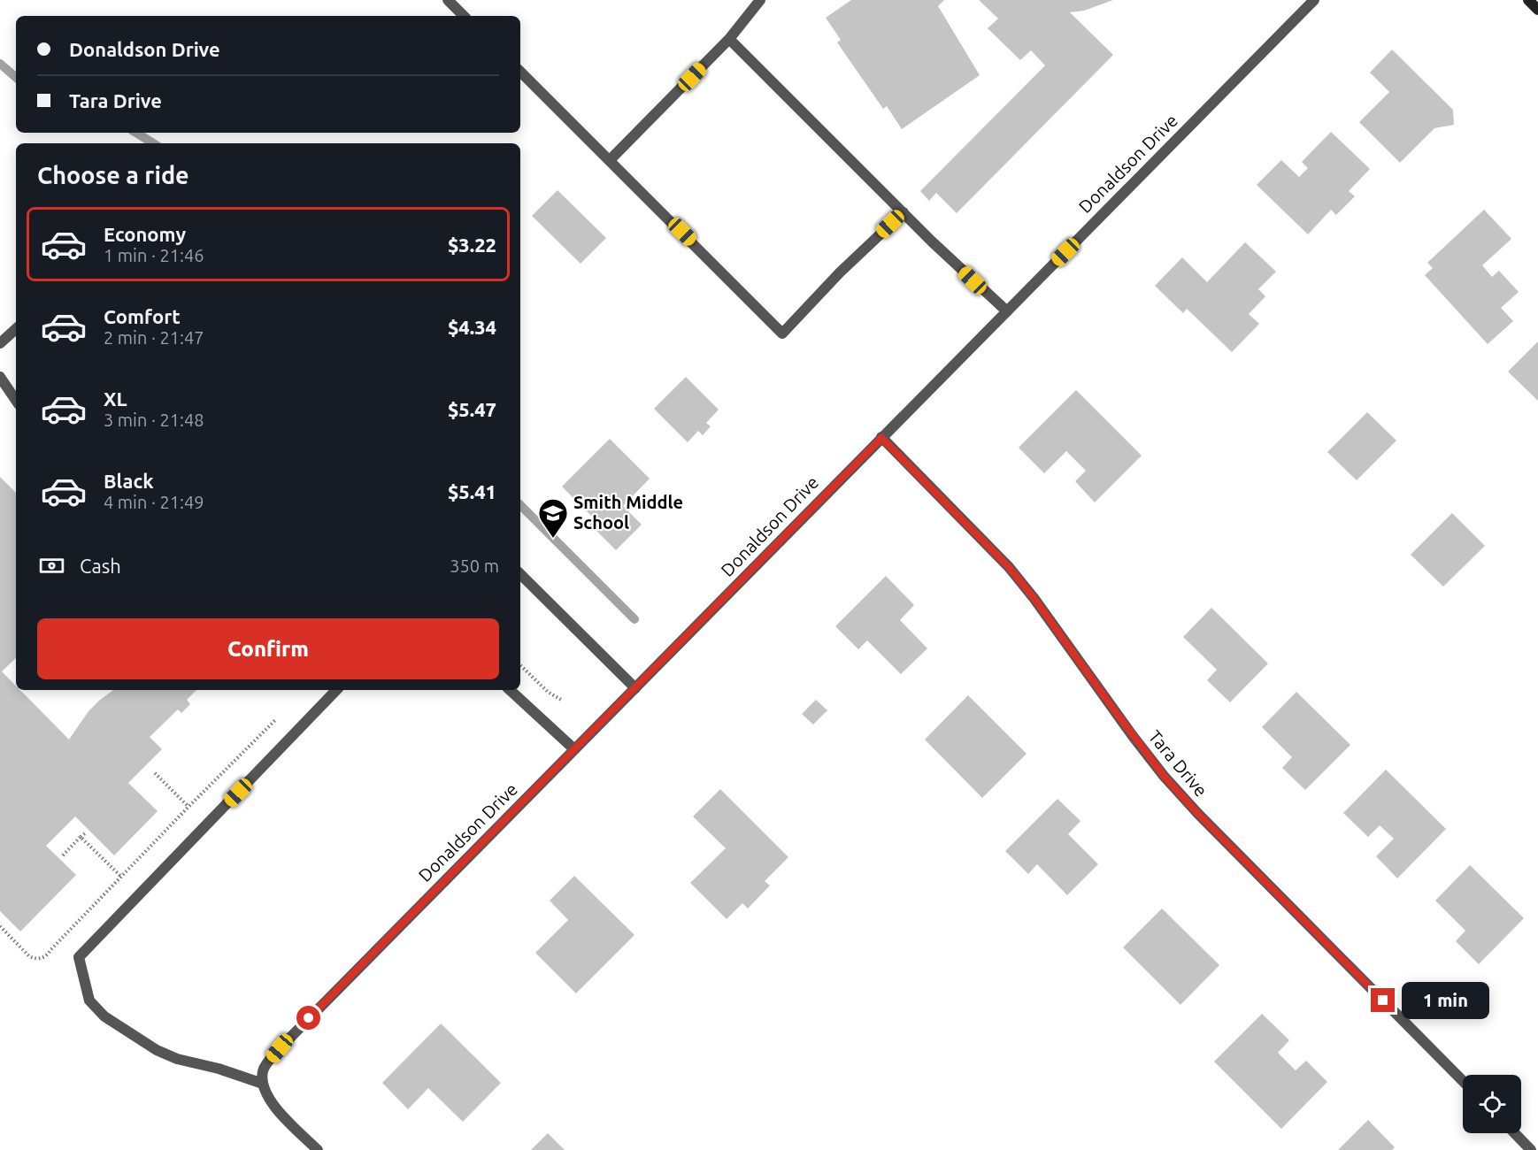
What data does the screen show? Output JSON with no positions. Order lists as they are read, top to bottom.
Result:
{
  "streets": {
    "street": ["Donaldson Drive", "Tara Drive"]
  },
  "crossings": [
    ["Donaldson Drive", "Tara Drive"]
  ],
  "places": {
    "school or university": ["Smith Middle School"]
  },
  "page": {
    "banner": ["Donaldson Drive", "Tara Drive"],
    "heading": "Choose a ride",
    "list": [
      {
        "name": "Economy",
        "note": "1 min · 21:46",
        "value": "$3.22"
      },
      {
        "name": "Comfort",
        "note": "2 min · 21:47",
        "value": "$4.34"
      },
      {
        "name": "XL",
        "note": "3 min · 21:48",
        "value": "$5.47"
      },
      {
        "name": "Black",
        "note": "4 min · 21:49",
        "value": "$5.41"
      }
    ],
    "pay": ["Cash", "350 m"],
    "buttons": "Confirm",
    "bubble": "1 min"
  }
}
